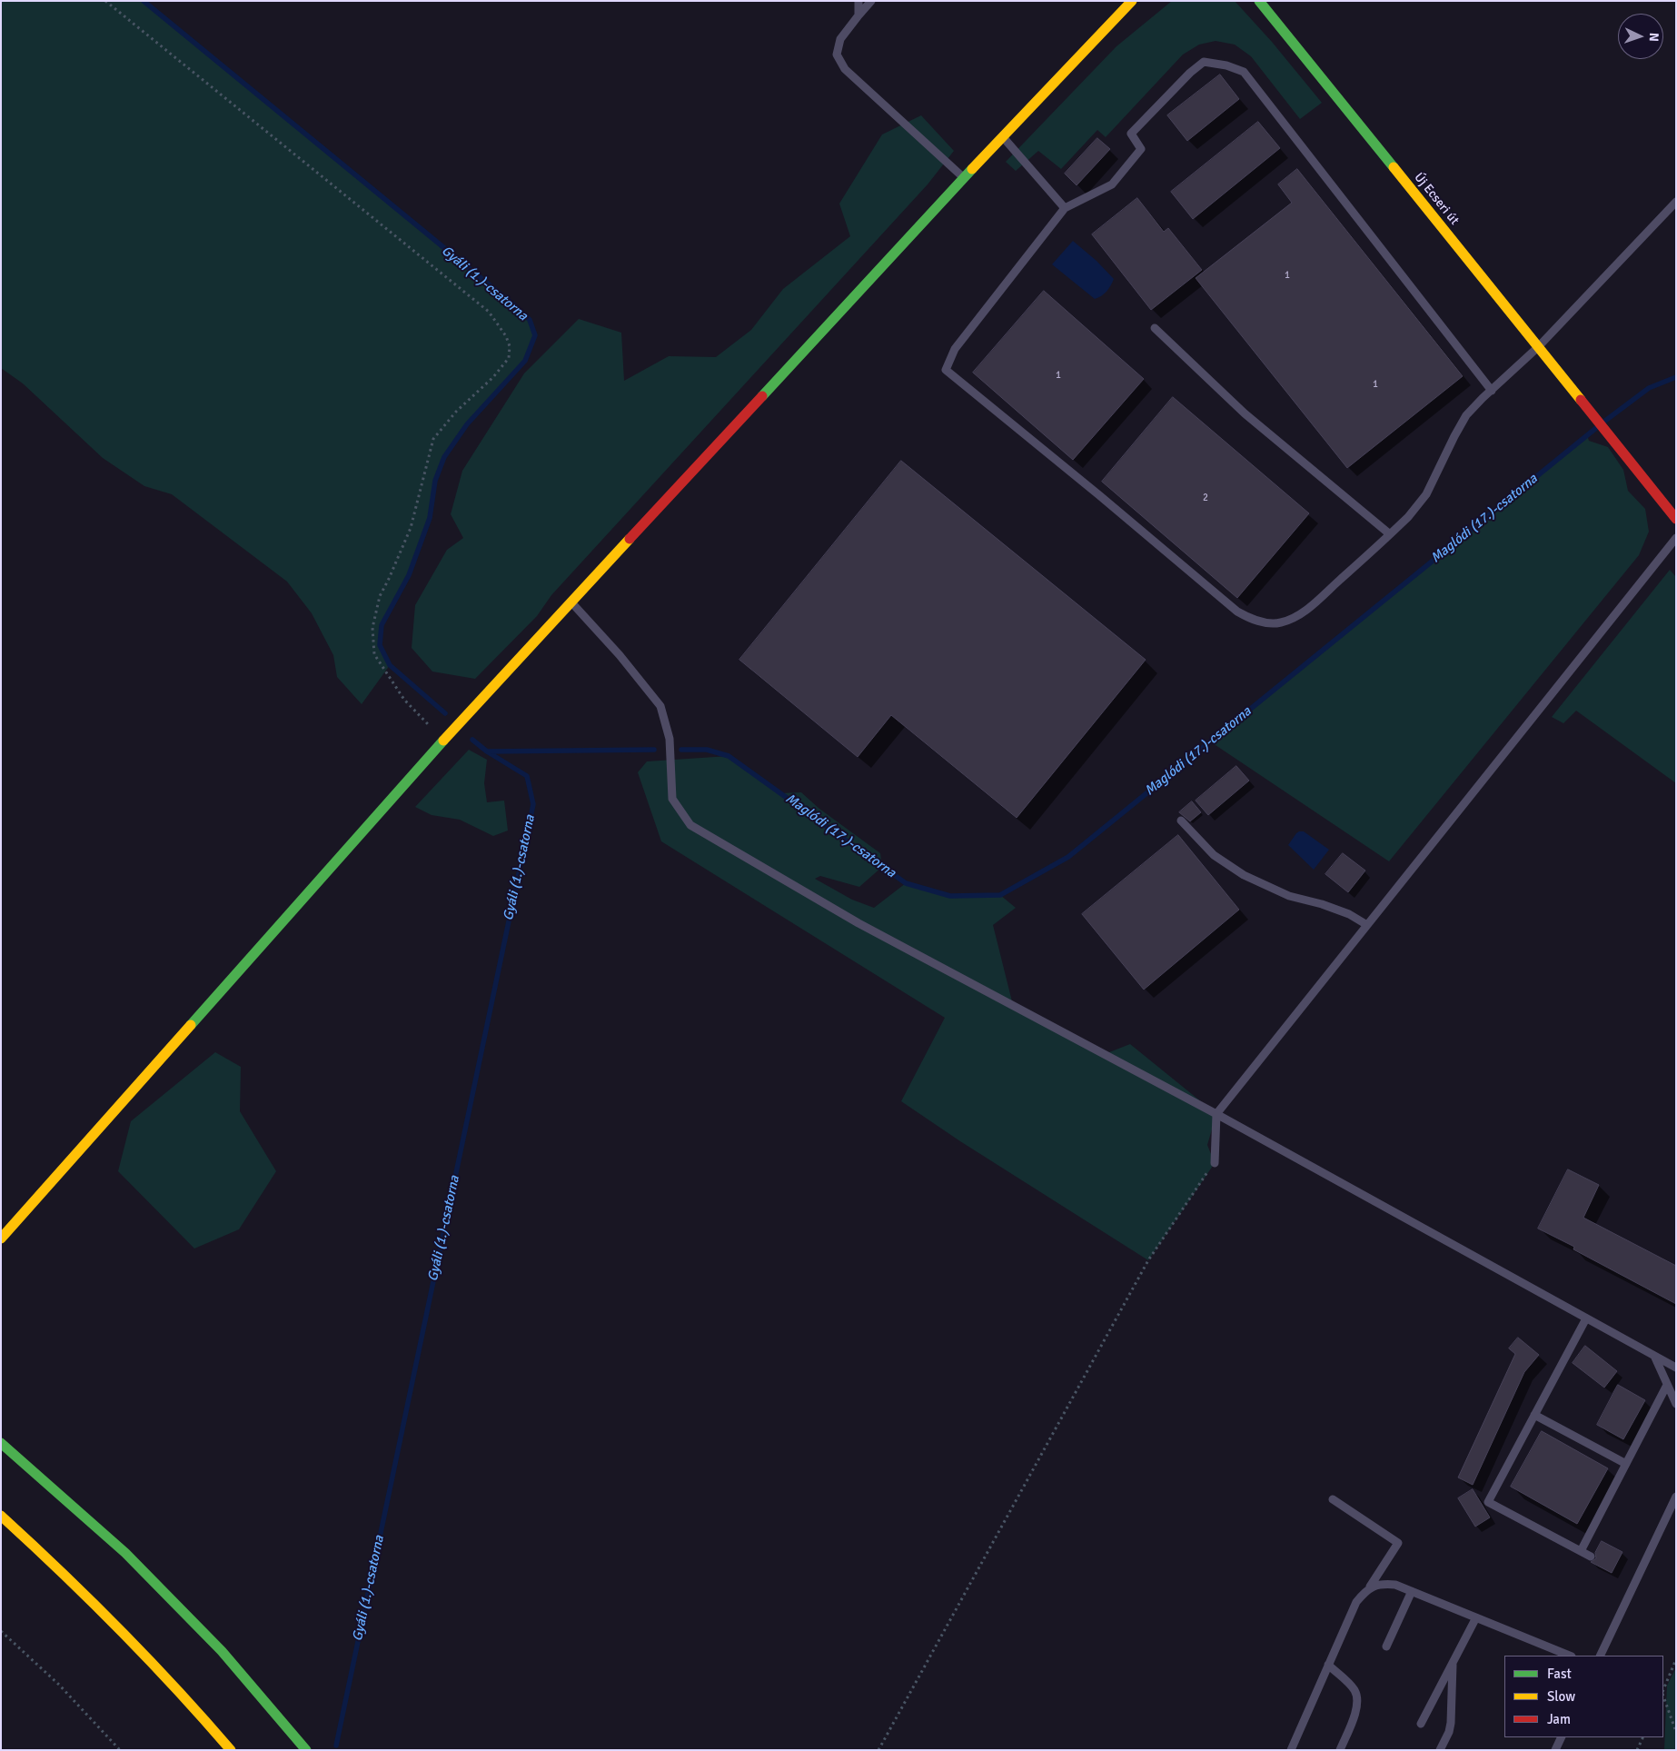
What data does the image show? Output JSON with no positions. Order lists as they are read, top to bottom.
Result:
{
  "streets": {
    "main road": ["Új Ecseri út"]
  },
  "water": ["Gyáli (1.)-csatorna", "Maglódi (17.)-csatorna"],
  "house_numbers": [
    "1",
    "1",
    "1",
    "2"
  ],
  "legend": ["Fast", "Slow", "Jam"],
  "north": "right"
}
